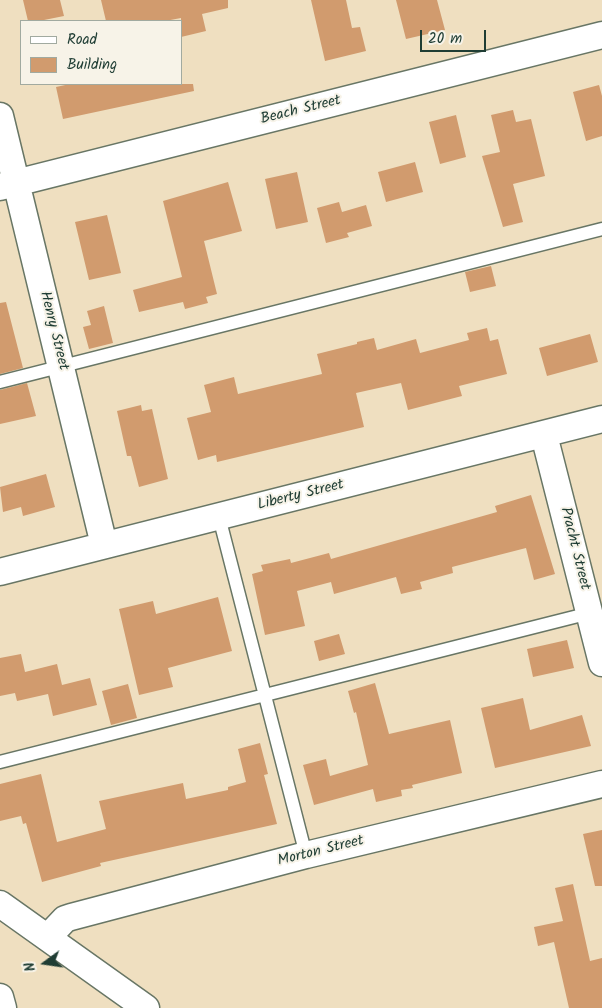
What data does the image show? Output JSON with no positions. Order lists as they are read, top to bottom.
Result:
{
  "streets": {
    "street": [
      "Beach Street",
      "Henry Street",
      "Liberty Street",
      "Pracht Street",
      "Morton Street"
    ]
  },
  "crossings": [
    ["Beach Street", "Henry Street"],
    ["Henry Street", "Liberty Street"],
    ["Liberty Street", "Pracht Street"]
  ],
  "legend": ["Road", "Building"],
  "scale_bar": "20 m",
  "north": "left"
}
